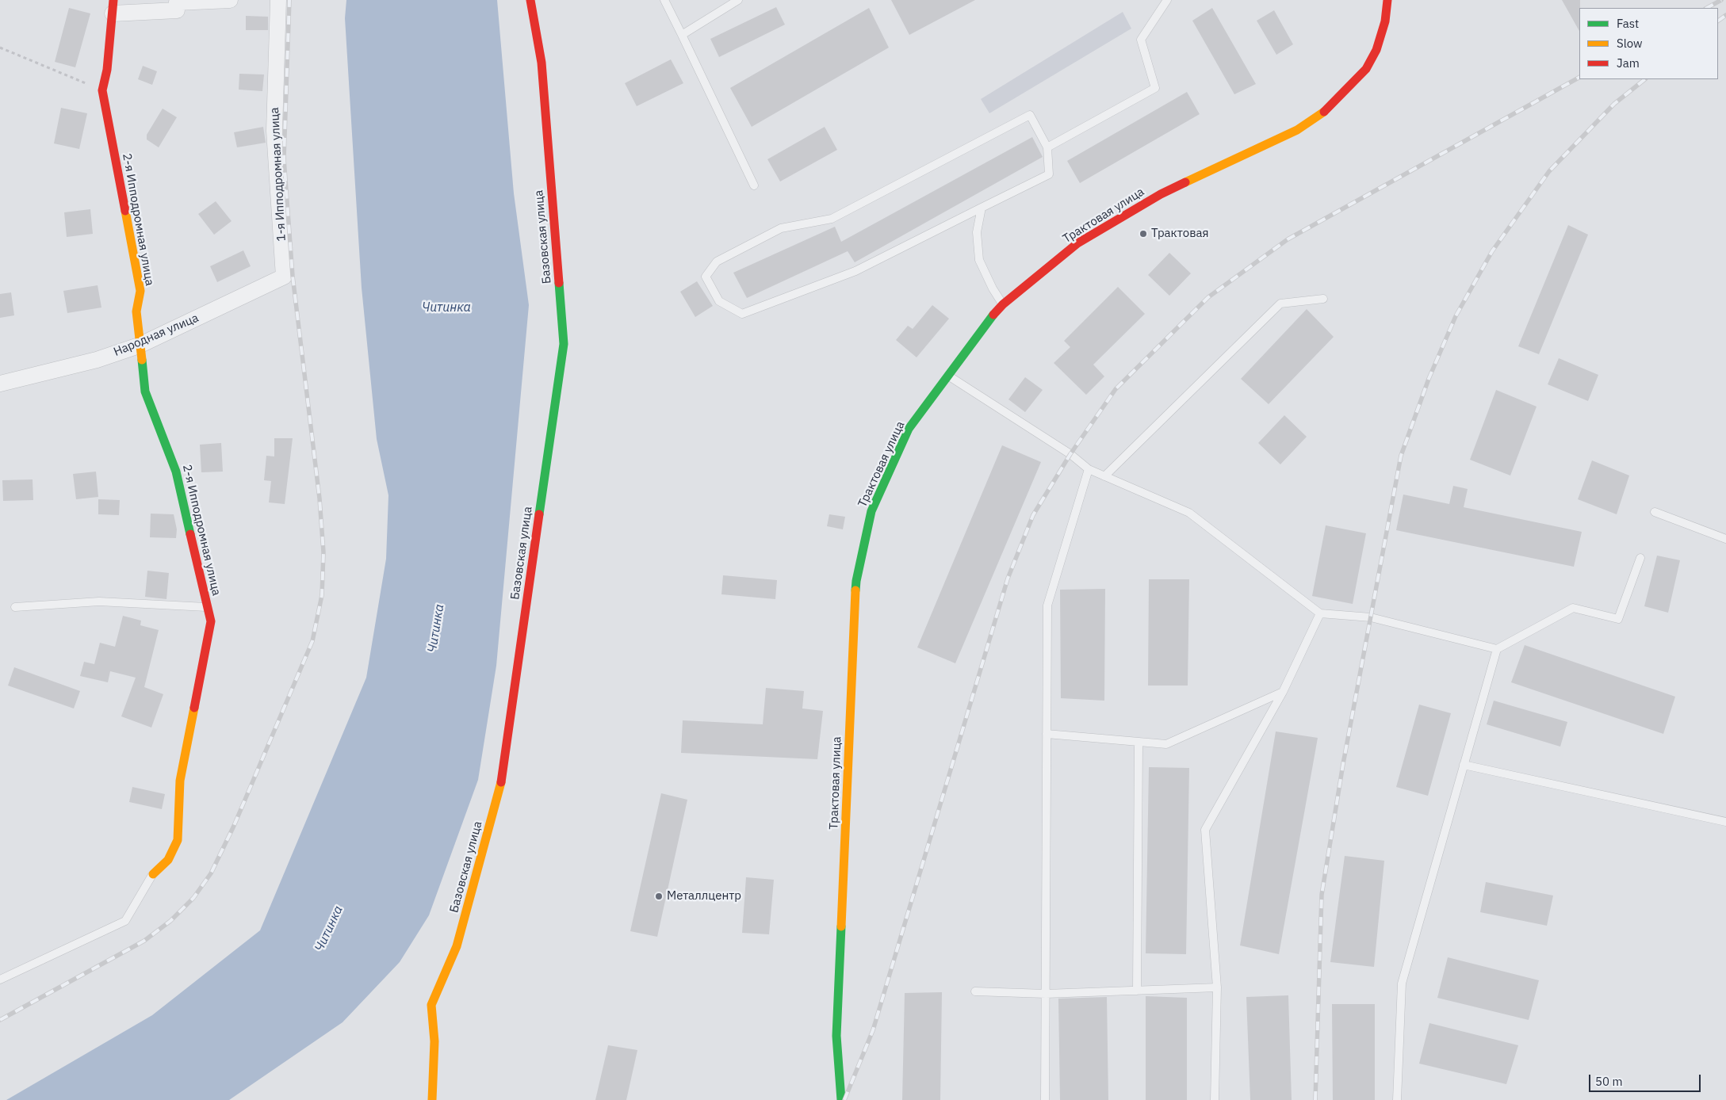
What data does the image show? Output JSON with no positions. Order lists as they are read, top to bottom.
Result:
{
  "streets": {
    "street": [
      "1-я Ипподромная улица",
      "Трактовая улица",
      "2-я Ипподромная улица",
      "Базовская улица",
      "Народная улица"
    ]
  },
  "crossings": [
    ["1-я Ипподромная улица", "Народная улица"],
    ["2-я Ипподромная улица", "Народная улица"]
  ],
  "water": ["Читинка"],
  "places": ["Трактовая", "Металлцентр"],
  "legend": ["Fast", "Slow", "Jam"],
  "scale_bar": "50 m"
}
